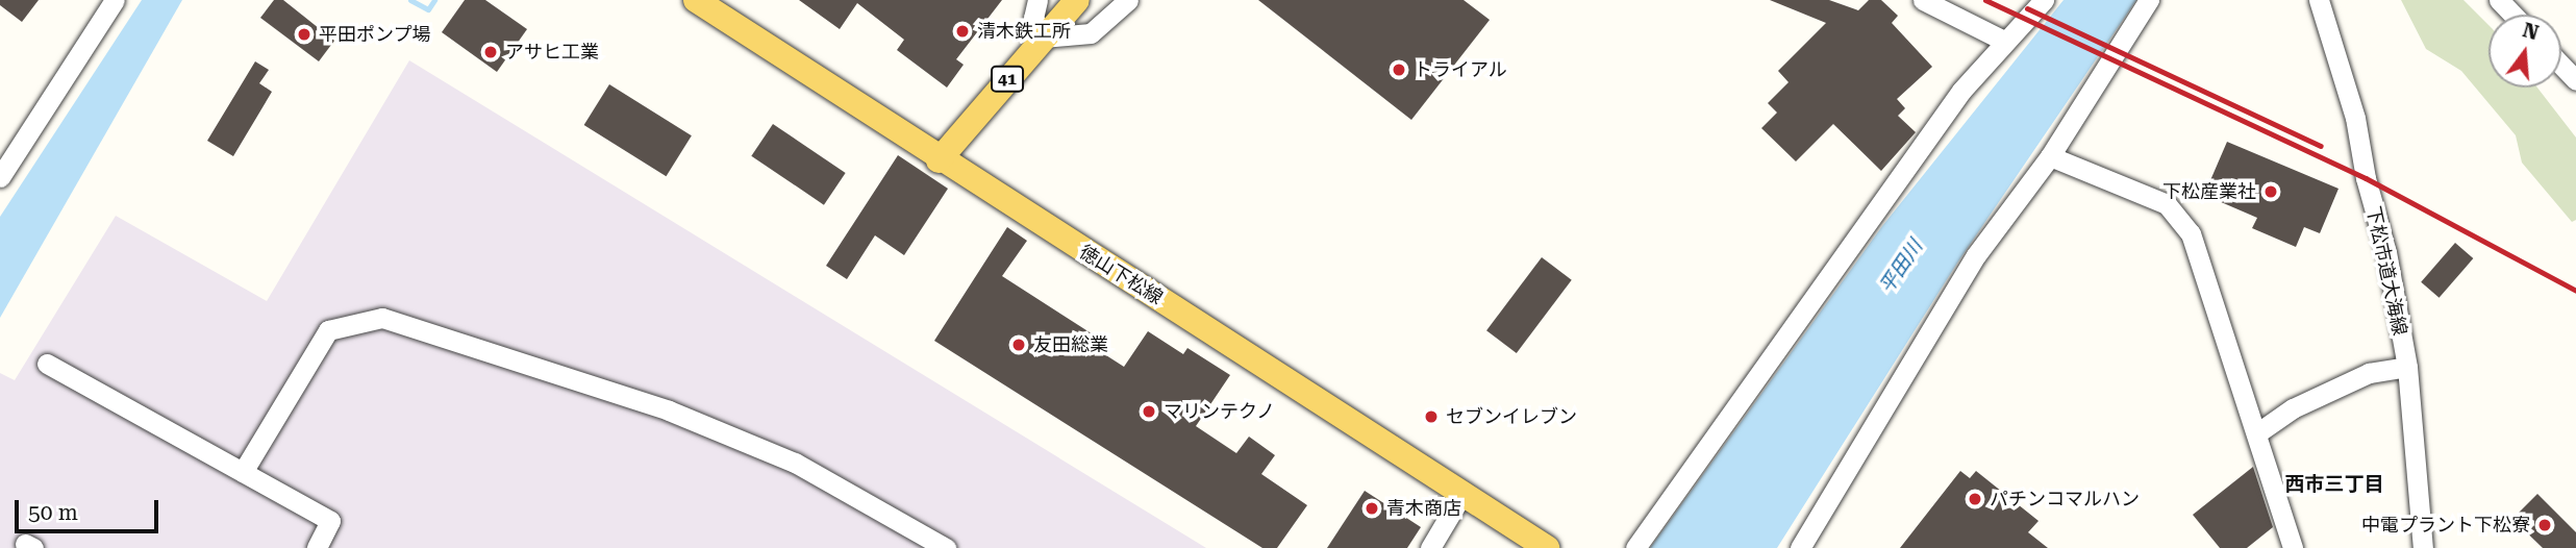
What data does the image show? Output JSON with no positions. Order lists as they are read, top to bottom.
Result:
{
  "streets": {
    "main road": ["41", "徳山下松線"],
    "street": ["下松市道大海線"]
  },
  "crossings": [
    ["41", "徳山下松線"]
  ],
  "districts": ["西市三丁目"],
  "water": ["平田川"],
  "places": [
    "清木鉄工所",
    "平田ポンプ場",
    "アサヒ工業",
    "トライアル",
    "下松産業社",
    "友田総業",
    "マリンテクノ",
    "セブンイレブン",
    "パチンコマルハン",
    "青木商店",
    "中電プラント下松寮"
  ],
  "scale_bar": "50 m",
  "north": "top"
}
